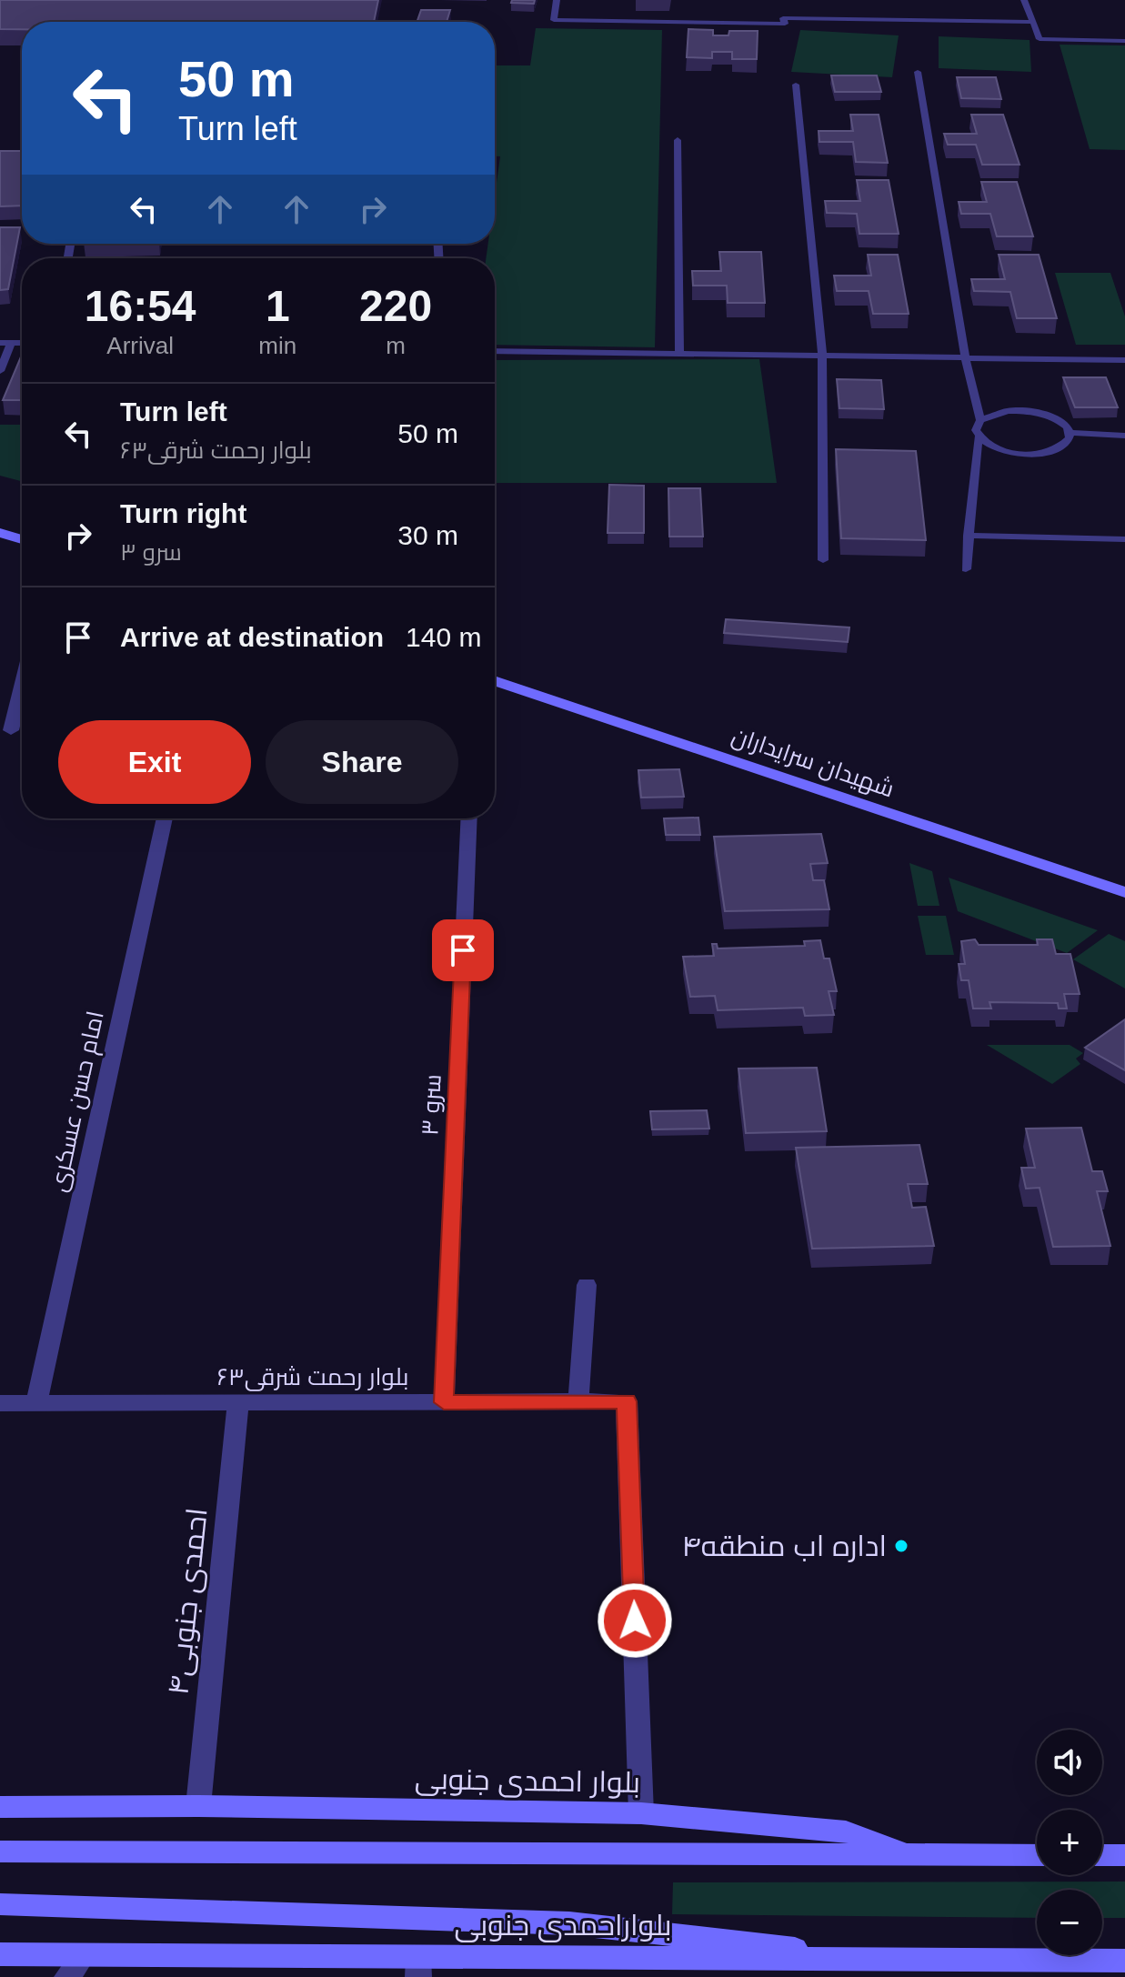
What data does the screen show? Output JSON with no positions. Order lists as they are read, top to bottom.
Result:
{
  "streets": {
    "main road": ["شهیدان سرایداران", "بلوار احمدی جنوبی", "بلواراحمدی جنوبی"],
    "street": [
      "امام حسن عسکری",
      "سرو ۳",
      "بلوار رحمت شرقی۶۳",
      "احمدی جنوبی۴"
    ]
  },
  "crossings": [
    ["امام حسن عسکری", "بلوار رحمت شرقی۶۳"],
    ["سرو ۳", "بلوار رحمت شرقی۶۳"],
    ["بلوار رحمت شرقی۶۳", "احمدی جنوبی۴"],
    ["بلوار رحمت شرقی۶۳", "بلوار احمدی جنوبی"],
    ["احمدی جنوبی۴", "بلوار احمدی جنوبی"]
  ],
  "places": ["اداره اب منطقه۴"],
  "page": {
    "turn": ["50 m", "Turn left"],
    "eta": [
      "16:54",
      "Arrival",
      "1",
      "min",
      "220",
      "m"
    ],
    "list": [
      {
        "name": "Turn left",
        "note": "بلوار رحمت شرقی۶۳",
        "value": "50 m"
      },
      {
        "name": "Turn right",
        "note": "سرو ۳",
        "value": "30 m"
      },
      {
        "name": "Arrive at destination",
        "value": "140 m"
      }
    ],
    "buttons": ["Exit", "Share"],
    "map_buttons": ["+", "−"]
  }
}
